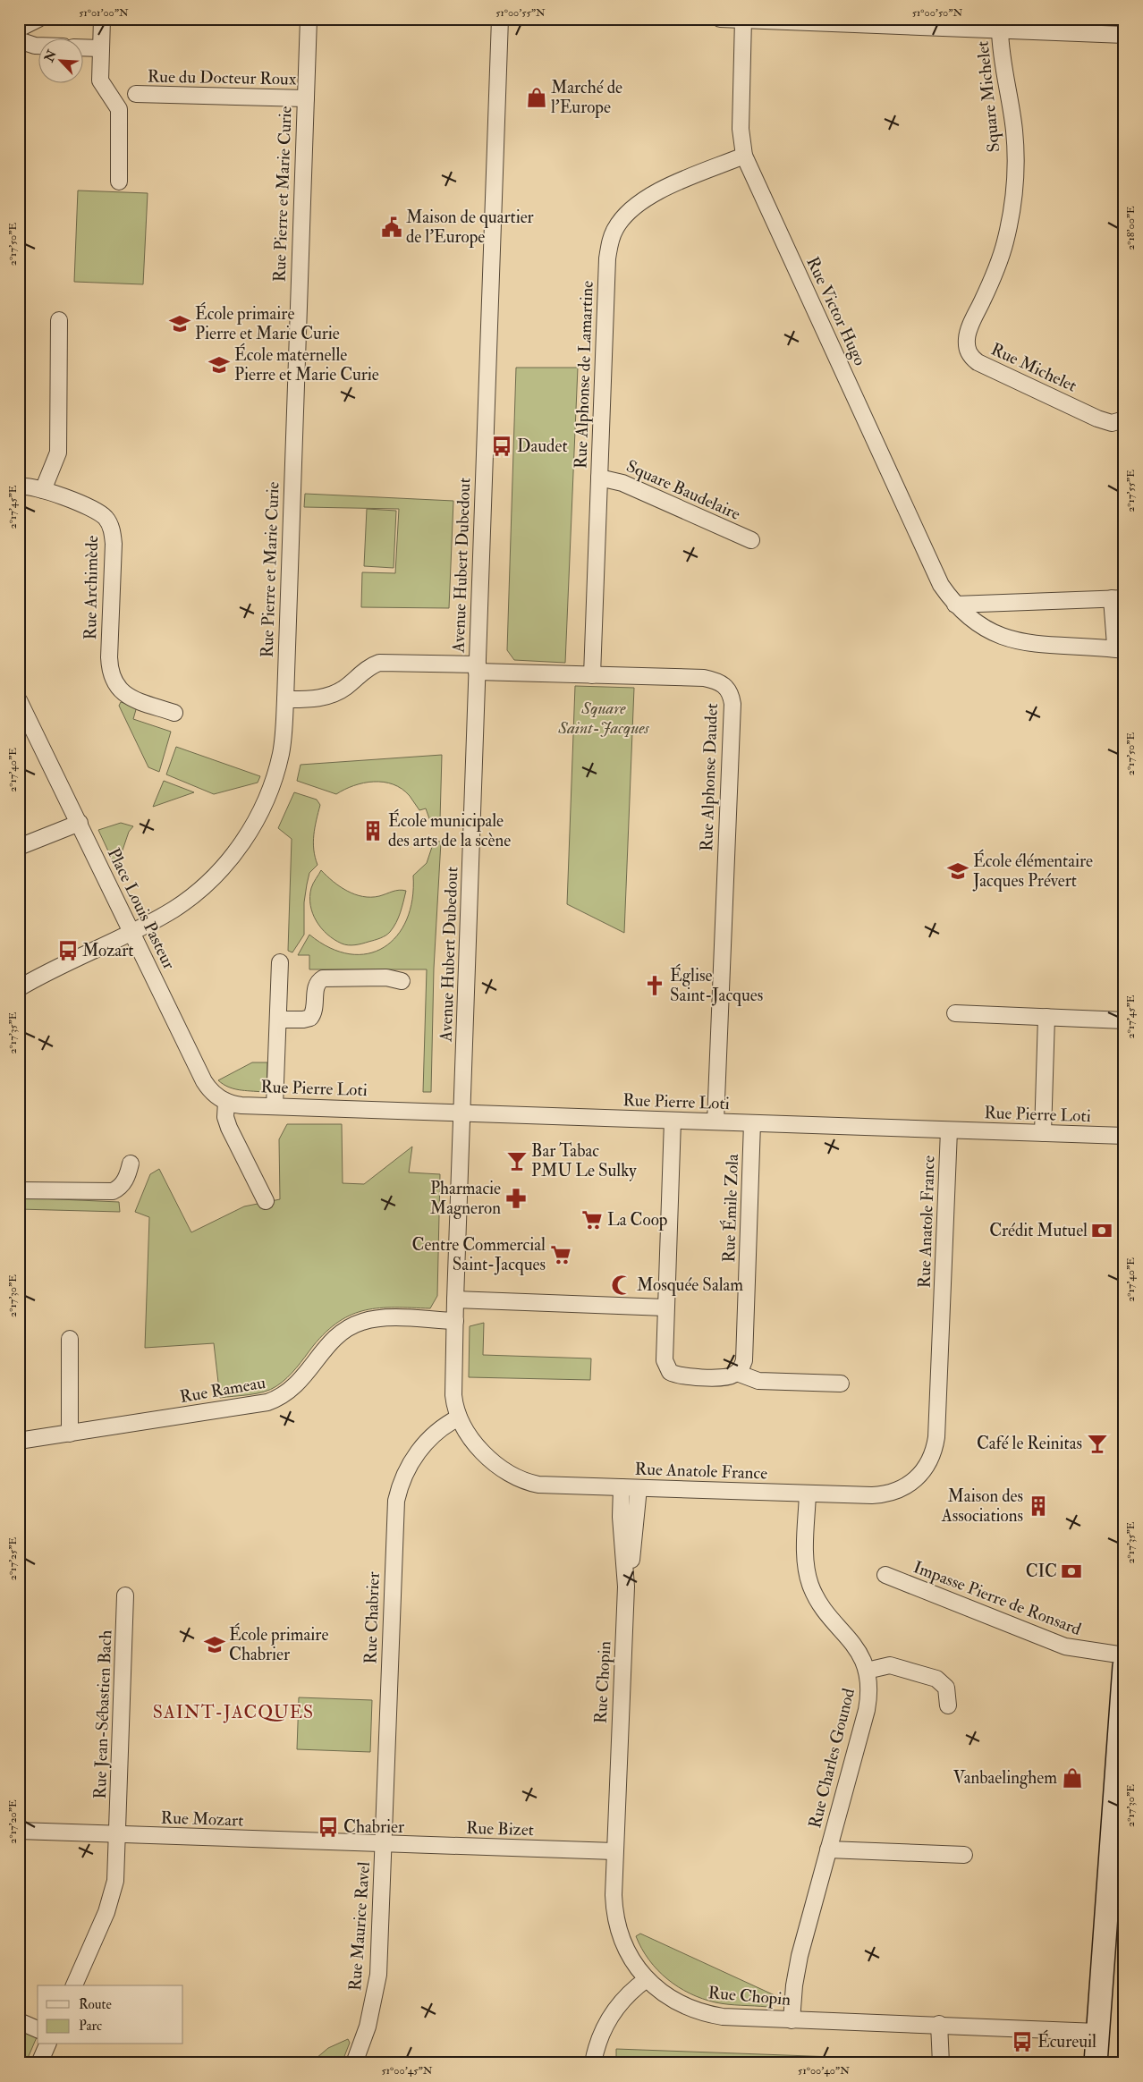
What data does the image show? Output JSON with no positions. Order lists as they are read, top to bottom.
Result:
{
  "streets": {
    "street": [
      "Rue du Docteur Roux",
      "Square Michelet",
      "Rue Pierre et Marie Curie",
      "Rue Victor Hugo",
      "Rue Michelet",
      "Rue Alphonse de Lamartine",
      "Square Baudelaire",
      "Avenue Hubert Dubedout",
      "Rue Archimède",
      "Rue Alphonse Daudet",
      "Place Louis Pasteur",
      "Rue Pierre Loti",
      "Rue Émile Zola",
      "Rue Anatole France",
      "Rue Rameau",
      "Impasse Pierre de Ronsard",
      "Rue Chabrier",
      "Rue Chopin",
      "Rue Jean-Sébastien Bach",
      "Rue Charles Gounod",
      "Rue Mozart",
      "Rue Bizet",
      "Rue Maurice Ravel"
    ]
  },
  "crossings": [
    ["Rue du Docteur Roux", "Rue Pierre et Marie Curie"],
    ["Square Michelet", "Rue Michelet"],
    ["Rue Pierre et Marie Curie", "Rue Alphonse Daudet"],
    ["Rue Pierre et Marie Curie", "Place Louis Pasteur"],
    ["Rue Victor Hugo", "Rue Alphonse de Lamartine"],
    ["Rue Alphonse de Lamartine", "Square Baudelaire"],
    ["Rue Alphonse de Lamartine", "Rue Alphonse Daudet"],
    ["Avenue Hubert Dubedout", "Rue Alphonse Daudet"],
    ["Avenue Hubert Dubedout", "Rue Pierre Loti"],
    ["Avenue Hubert Dubedout", "Rue Anatole France"],
    ["Rue Alphonse Daudet", "Rue Pierre Loti"],
    ["Place Louis Pasteur", "Rue Pierre Loti"],
    ["Rue Pierre Loti", "Rue Émile Zola"],
    ["Rue Pierre Loti", "Rue Anatole France"],
    ["Rue Anatole France", "Rue Rameau"],
    ["Rue Anatole France", "Rue Chabrier"],
    ["Rue Anatole France", "Rue Chopin"],
    ["Rue Anatole France", "Rue Charles Gounod"],
    ["Rue Chabrier", "Rue Mozart"],
    ["Rue Chabrier", "Rue Bizet"],
    ["Rue Chabrier", "Rue Maurice Ravel"],
    ["Rue Chopin", "Rue Charles Gounod"],
    ["Rue Chopin", "Rue Bizet"],
    ["Rue Jean-Sébastien Bach", "Rue Mozart"],
    ["Rue Mozart", "Rue Bizet"],
    ["Rue Mozart", "Rue Maurice Ravel"],
    ["Rue Bizet", "Rue Maurice Ravel"]
  ],
  "districts": ["SAINT-JACQUES"],
  "parks": ["Square Saint-Jacques"],
  "places": {
    "shop": ["Marché de l'Europe", "Vanbaelinghem"],
    "public building": ["Maison de quartier de l'Europe"],
    "school or university": [
      "École primaire Pierre et Marie Curie",
      "École maternelle Pierre et Marie Curie",
      "École élémentaire Jacques Prévert",
      "École primaire Chabrier"
    ],
    "bus stop": [
      "Daudet",
      "Mozart",
      "Chabrier",
      "Écureuil"
    ],
    "building": ["École municipale des arts de la scène", "Maison des Associations"],
    "church": ["Église Saint-Jacques"],
    "bar": ["Bar Tabac PMU Le Sulky", "Café le Reinitas"],
    "pharmacy": ["Pharmacie Magneron"],
    "supermarket": ["La Coop", "Centre Commercial Saint-Jacques"],
    "bank": ["Crédit Mutuel", "CIC"],
    "mosque": ["Mosquée Salam"]
  },
  "legend": ["Route", "Parc"],
  "north": "top left",
  "coordinates": [
    "51°01'00\"N",
    "51°00'55\"N",
    "51°00'50\"N",
    "2°18'00\"E",
    "2°17'50\"E",
    "2°17'55\"E",
    "2°17'45\"E",
    "2°17'40\"E",
    "2°17'35\"E",
    "2°17'30\"E",
    "2°17'25\"E",
    "2°17'20\"E",
    "51°00'45\"N",
    "51°00'40\"N"
  ]
}
